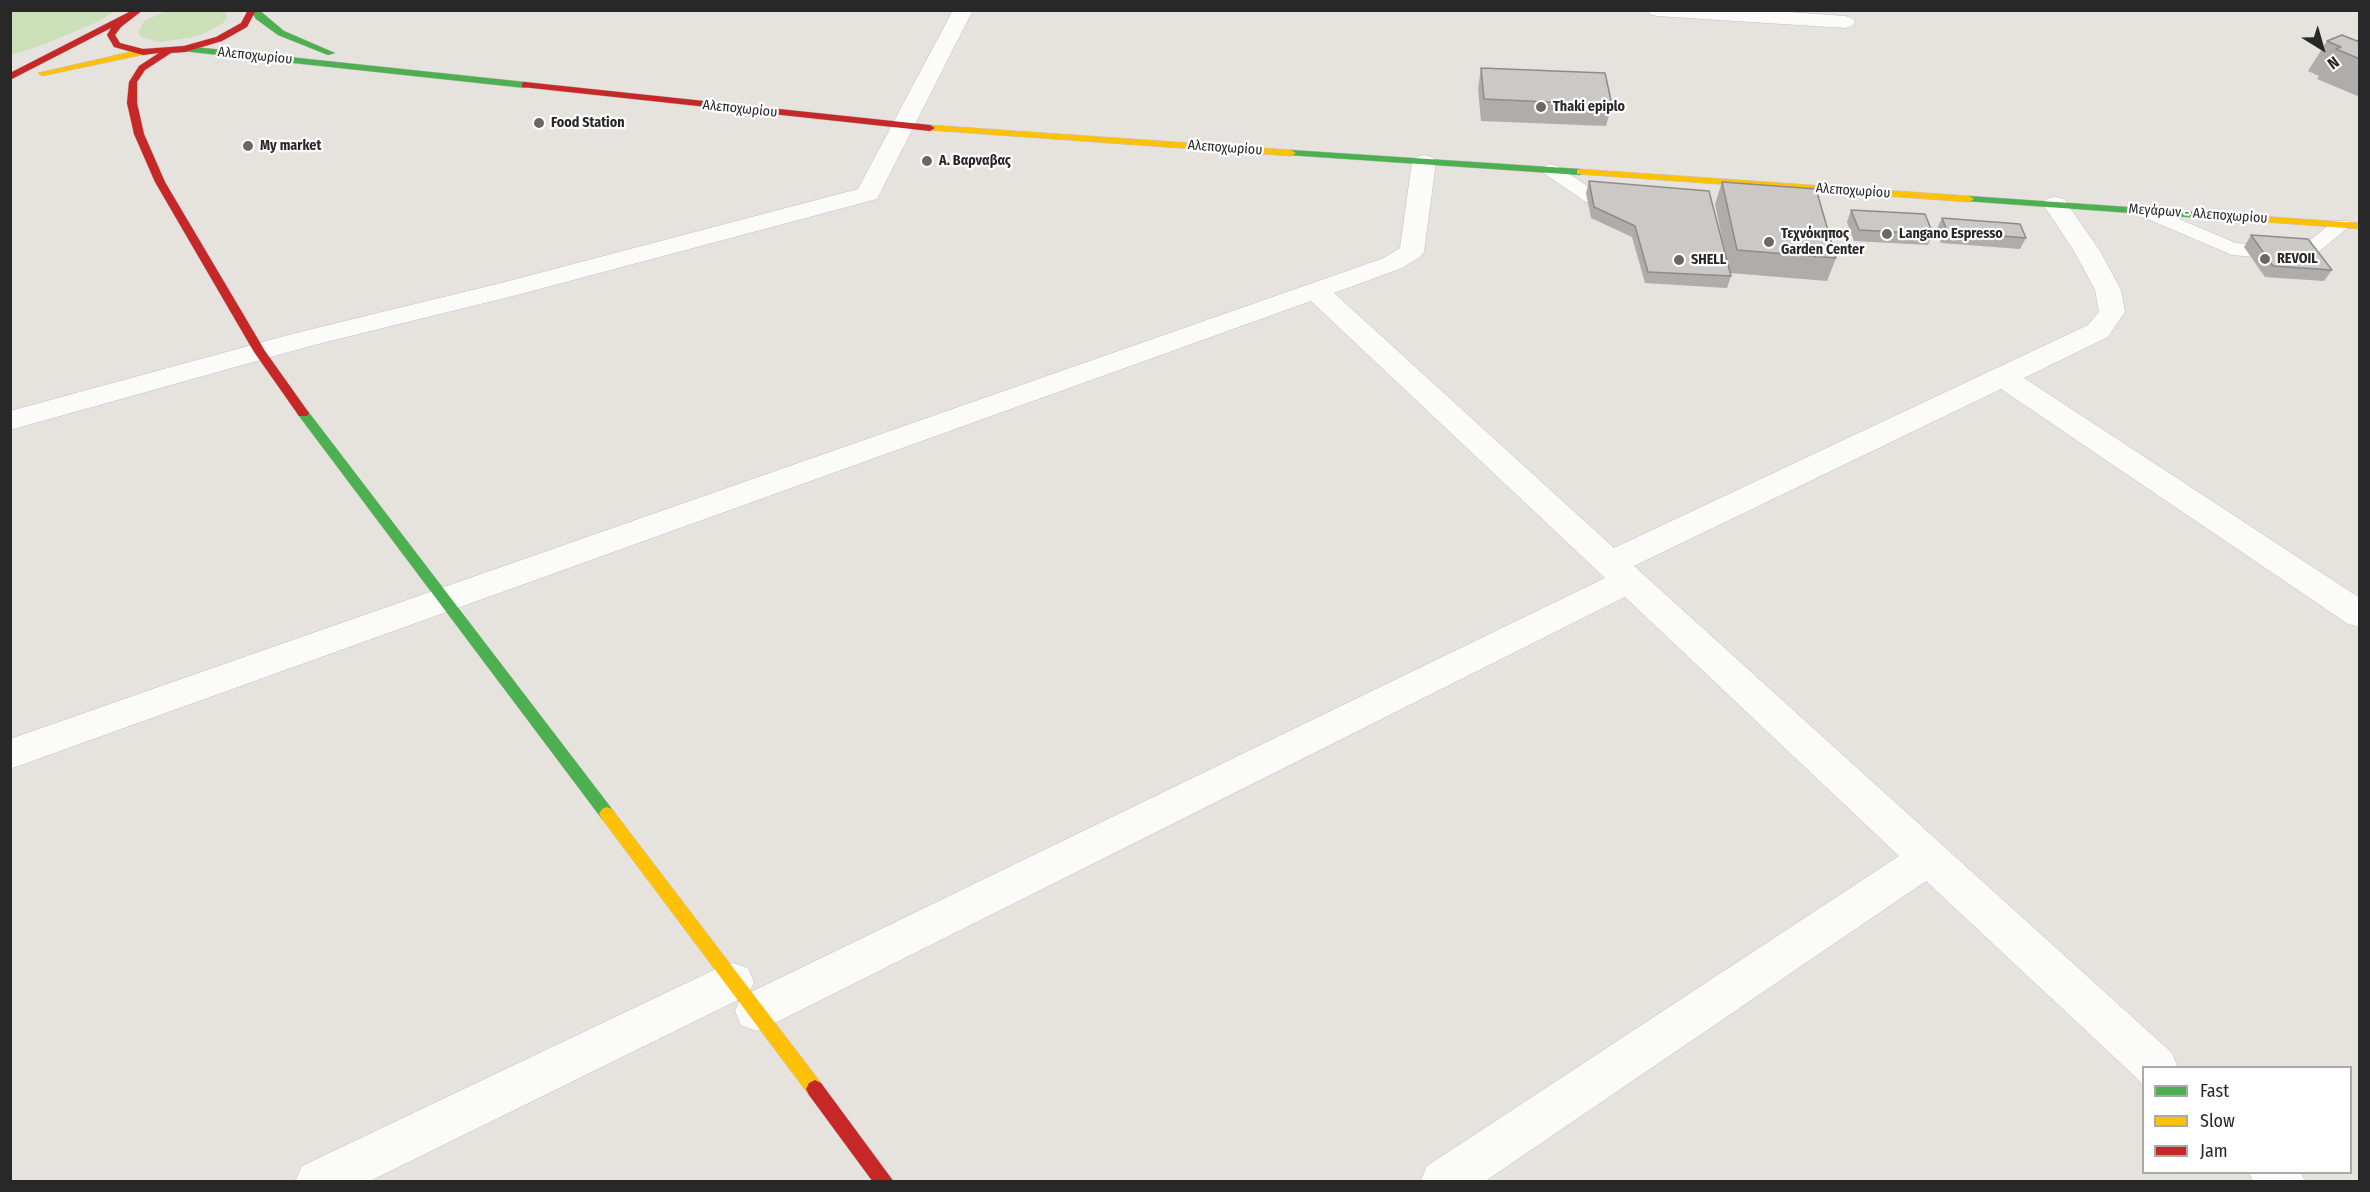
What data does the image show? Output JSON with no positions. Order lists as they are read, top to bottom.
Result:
{
  "streets": {
    "main road": ["Αλεποχωρίου", "Μεγάρων - Αλεποχωρίου"]
  },
  "crossings": [
    ["Αλεποχωρίου", "Μεγάρων - Αλεποχωρίου"]
  ],
  "places": [
    "Thaki epiplo",
    "Food Station",
    "My market",
    "Α. Βαρναβας",
    "Langano Espresso",
    "Τεχνόκηπος Garden Center",
    "REVOIL",
    "SHELL"
  ],
  "legend": ["Fast", "Slow", "Jam"],
  "north": "bottom right"
}
